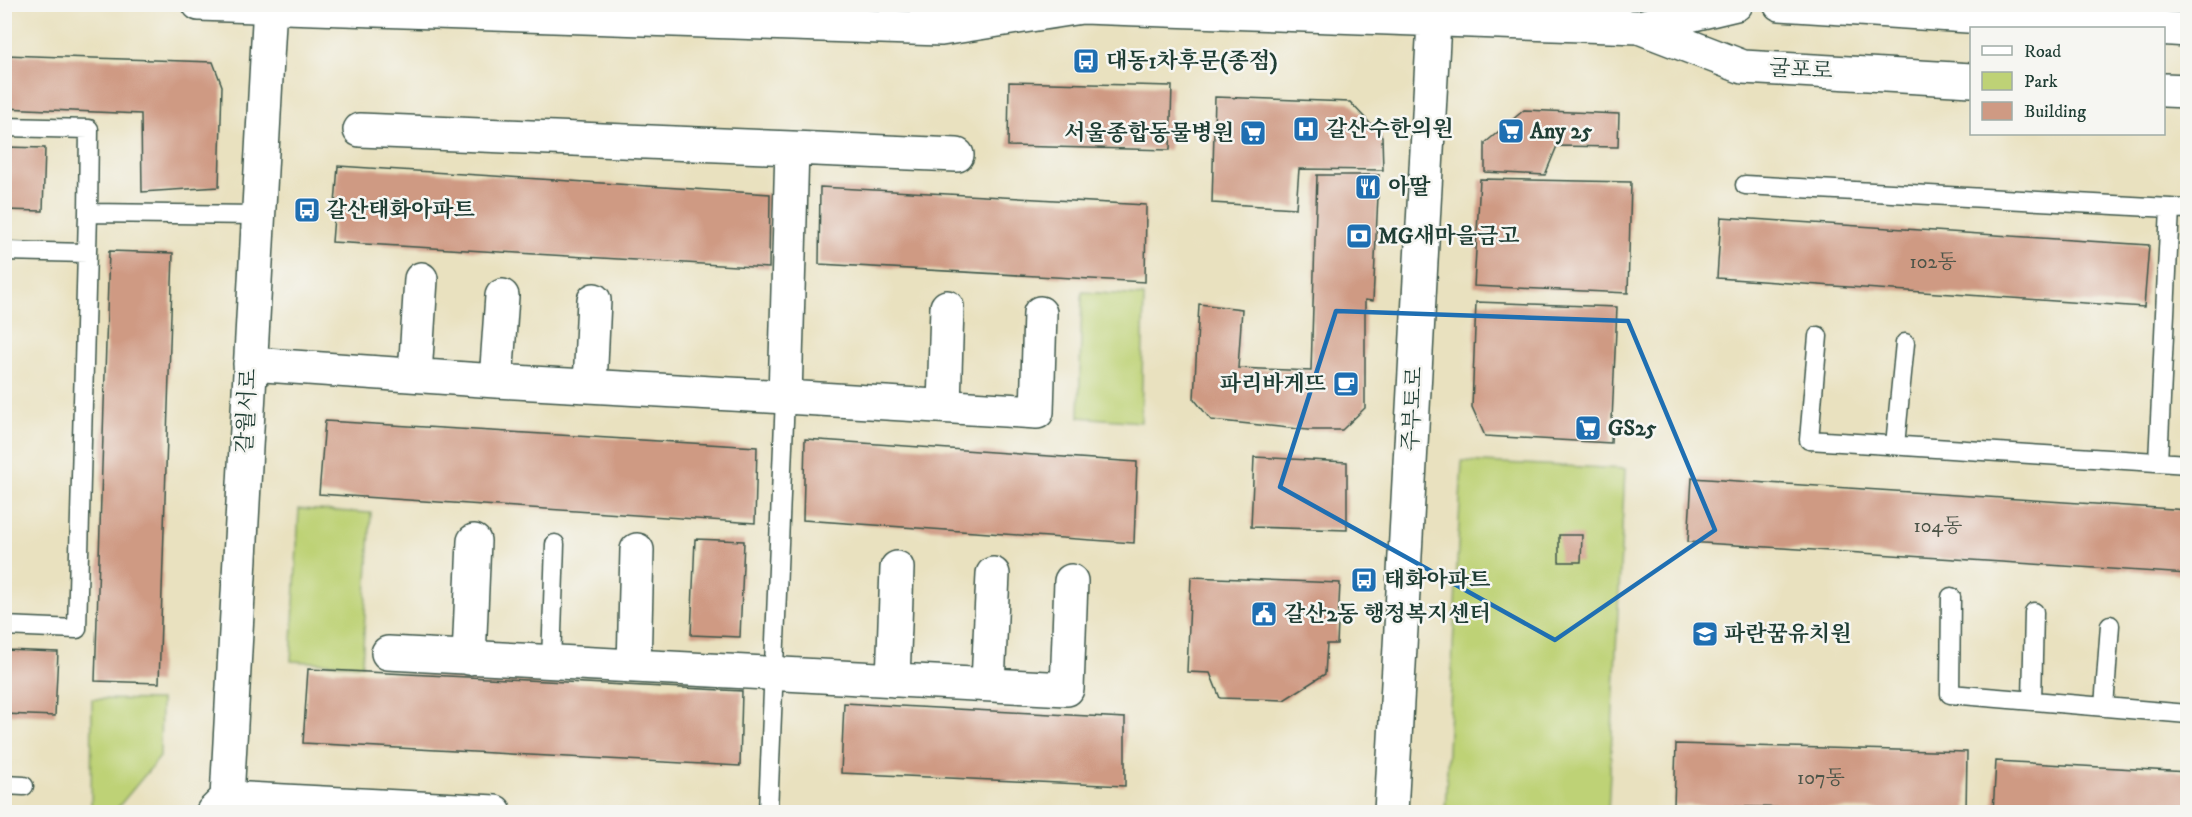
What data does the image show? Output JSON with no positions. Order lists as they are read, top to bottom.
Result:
{
  "streets": {
    "street": ["굴포로", "주부토로", "갈월서로"]
  },
  "crossings": [
    ["굴포로", "주부토로"],
    ["굴포로", "갈월서로"]
  ],
  "places": {
    "bus stop": ["대동1차후문(종점)", "갈산태화아파트", "태화아파트"],
    "hospital": ["갈산수한의원"],
    "supermarket": ["Any 25", "서울종합동물병원", "GS25"],
    "restaurant": ["아딸"],
    "bank": ["MG새마을금고"],
    "cafe": ["파리바게뜨"],
    "public building": ["갈산2동 행정복지센터"],
    "school or university": ["파란꿈유치원"]
  },
  "house_numbers": ["102동", "104동", "107동"],
  "legend": ["Road", "Park", "Building"]
}
